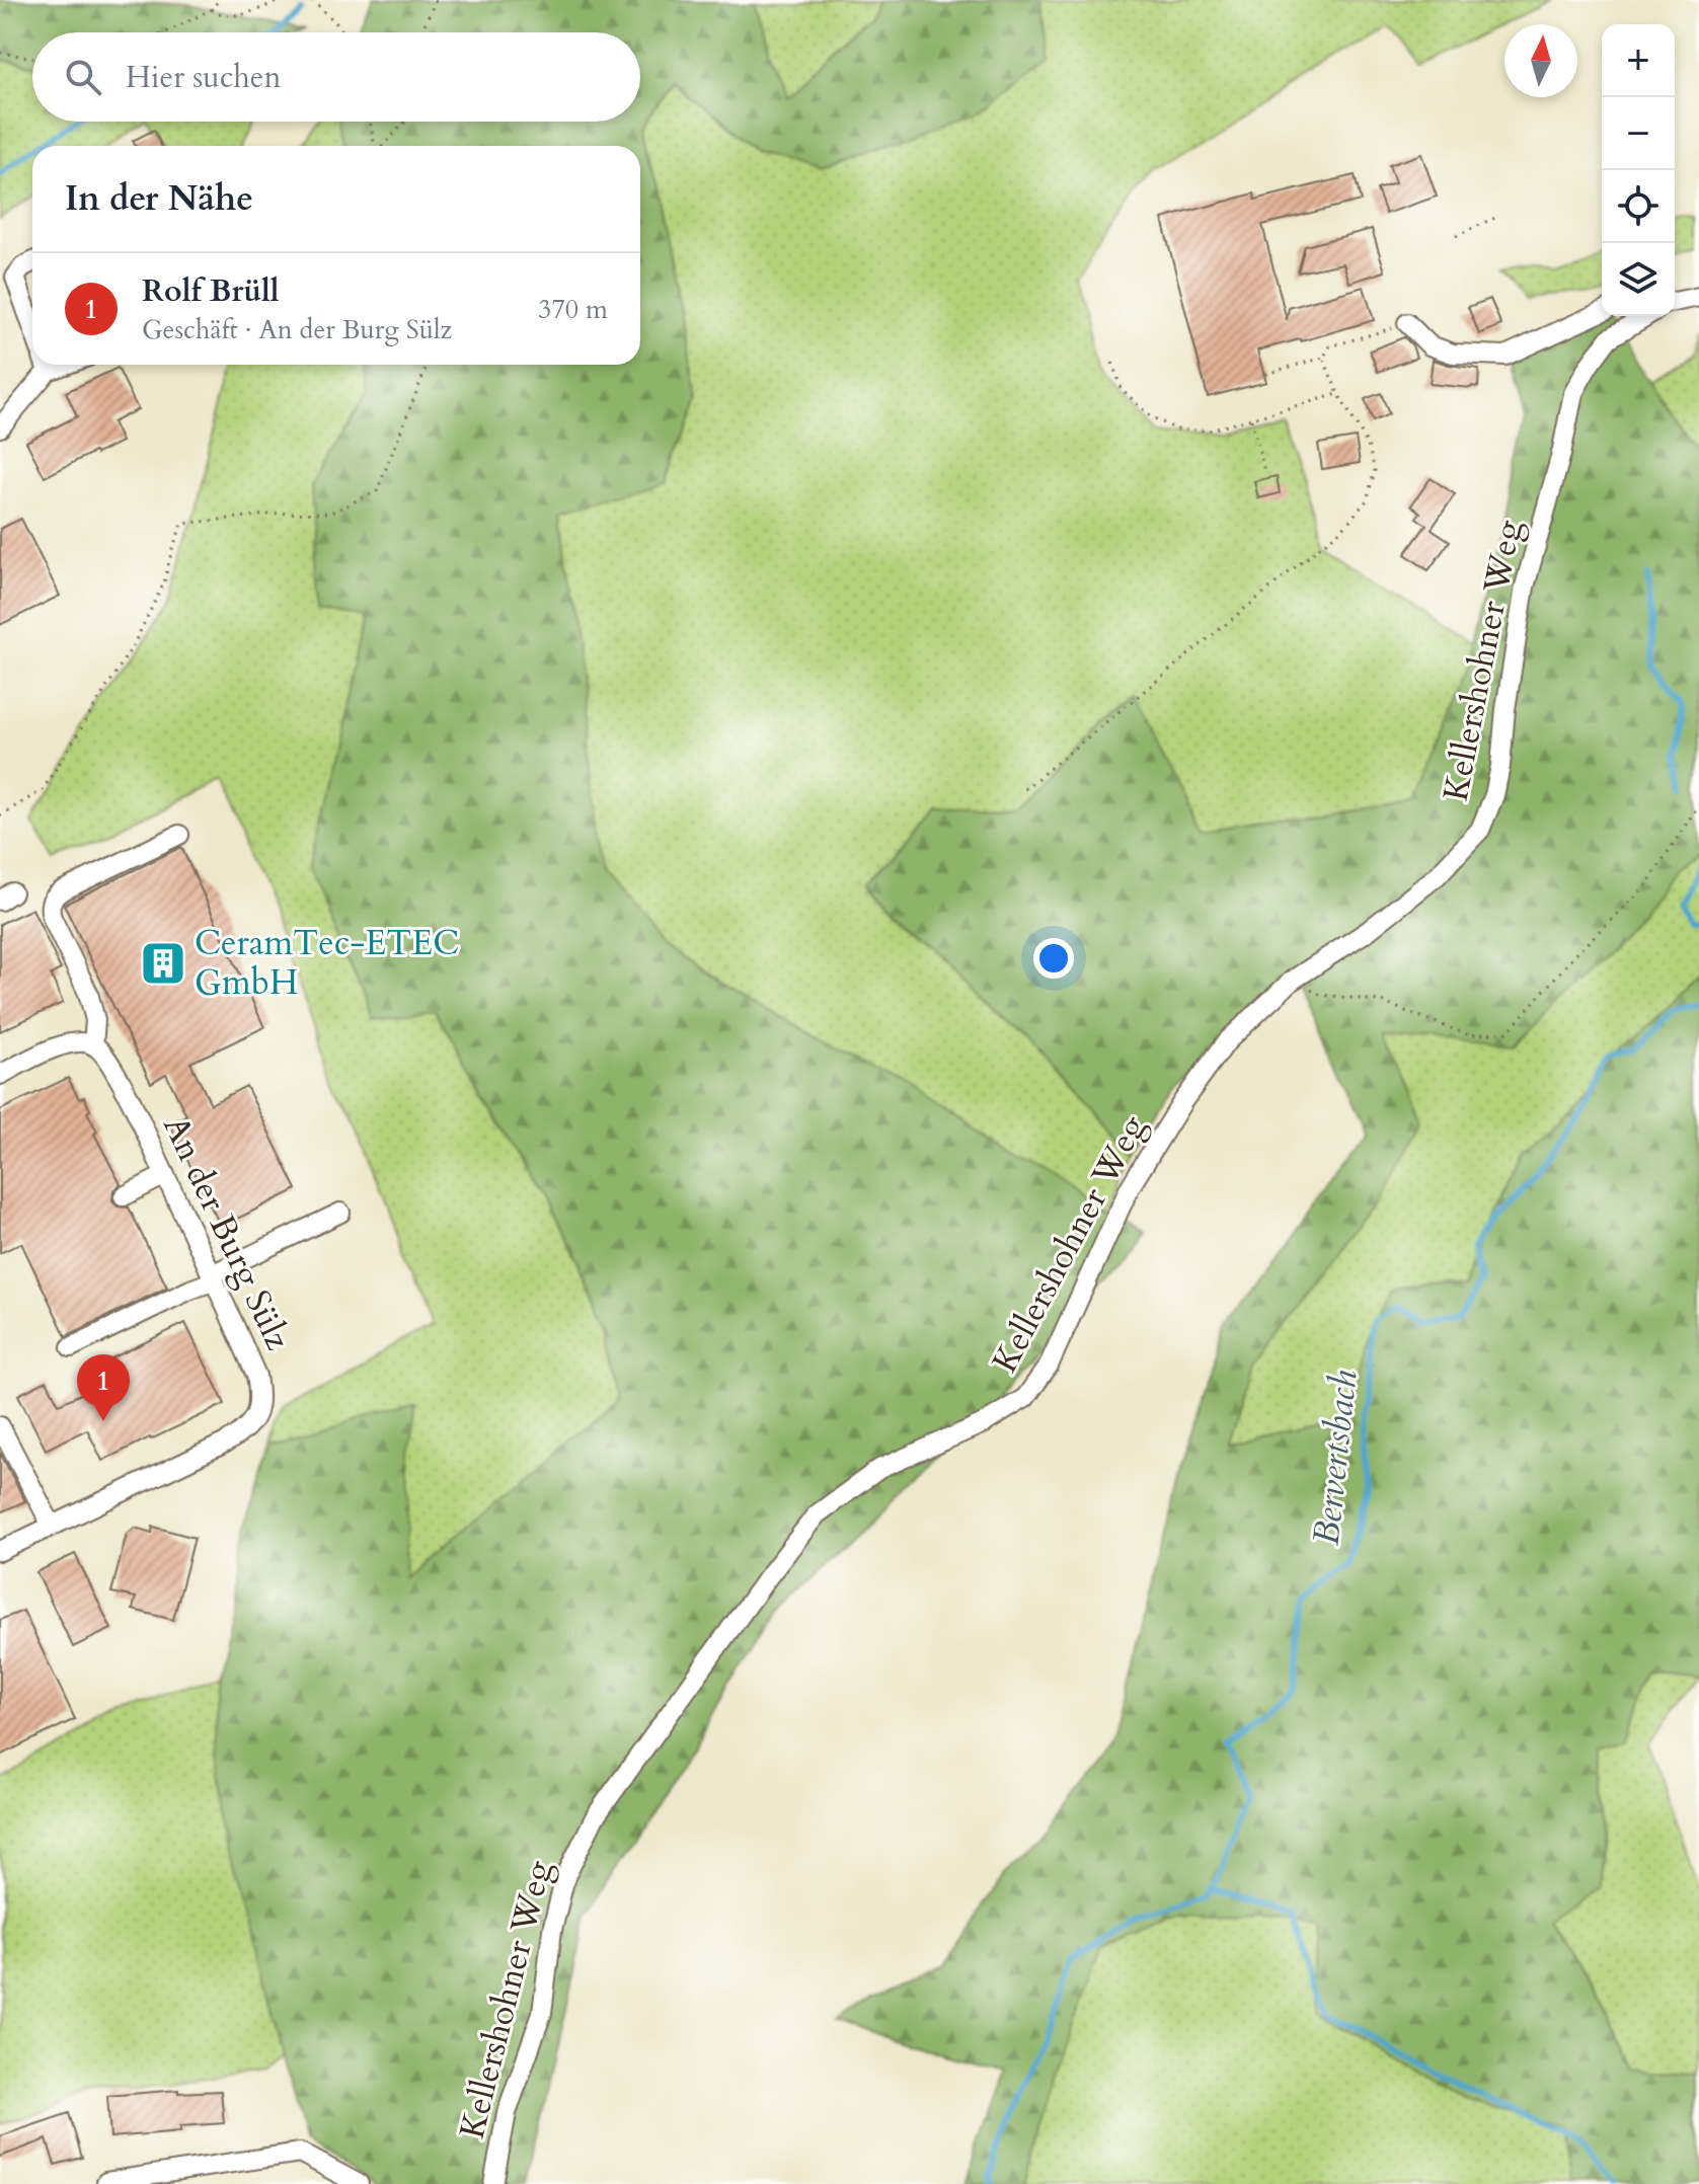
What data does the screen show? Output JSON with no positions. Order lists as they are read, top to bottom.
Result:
{
  "streets": {
    "street": ["Kellershohner Weg", "An der Burg Sülz"]
  },
  "water": ["Bervertsbach"],
  "places": {
    "building": ["CeramTec-ETEC GmbH"]
  },
  "north": "top",
  "page": {
    "map_buttons": ["+", "−"],
    "search": "Hier suchen",
    "heading": "In der Nähe",
    "list": [
      {
        "mark": "1",
        "name": "Rolf Brüll",
        "note": "Geschäft · An der Burg Sülz",
        "value": "370 m"
      }
    ],
    "pins": "1"
  }
}
